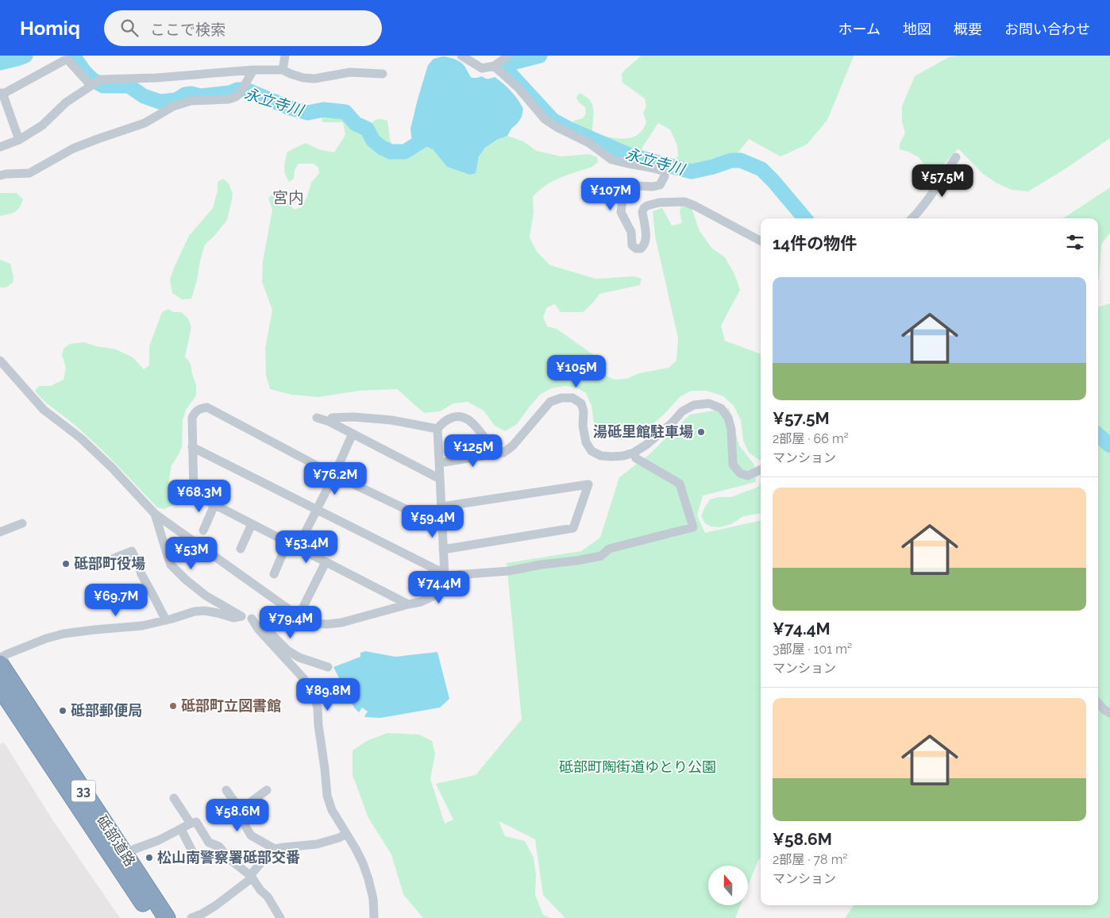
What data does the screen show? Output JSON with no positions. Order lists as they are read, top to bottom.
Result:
{
  "streets": {
    "highway": ["33", "砥部道路"]
  },
  "districts": ["宮内"],
  "water": ["永立寺川"],
  "parks": ["砥部町陶街道ゆとり公園"],
  "places": [
    "湯砥里館駐車場",
    "砥部町役場",
    "砥部町立図書館",
    "砥部郵便局",
    "松山南警察署砥部交番"
  ],
  "north": "top",
  "page": {
    "header": "Homiq",
    "search": "ここで検索",
    "nav": [
      "ホーム",
      "地図",
      "概要",
      "お問い合わせ"
    ],
    "price": [
      "¥57.5M",
      "¥107M",
      "¥105M",
      "¥125M",
      "¥76.2M",
      "¥68.3M",
      "¥59.4M",
      "¥53.4M",
      "¥53M",
      "¥74.4M",
      "¥69.7M",
      "¥79.4M",
      "¥89.8M",
      "¥58.6M"
    ],
    "heading": "14件の物件",
    "list": [
      {
        "name": "¥57.5M",
        "note": "2部屋 · 66 m² · マンション"
      },
      {
        "name": "¥74.4M",
        "note": "3部屋 · 101 m² · マンション"
      },
      {
        "name": "¥58.6M",
        "note": "2部屋 · 78 m² · マンション"
      }
    ]
  }
}
